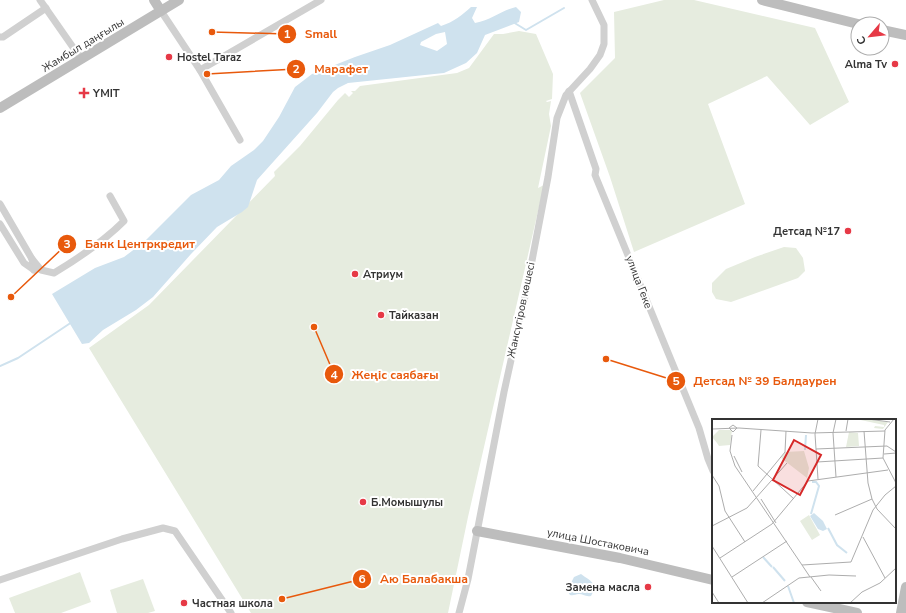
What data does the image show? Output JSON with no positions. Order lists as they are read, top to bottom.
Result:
{
  "streets": {
    "street": [
      "Жамбыл даңғылы",
      "улица Геке",
      "Жансүгіров көшесі",
      "улица Шостаковича"
    ]
  },
  "crossings": [
    ["улица Геке", "Жансүгіров көшесі"],
    ["Жансүгіров көшесі", "улица Шостаковича"]
  ],
  "places": {
    "other": [
      "Small",
      "Hostel Taraz",
      "Alma Tv",
      "Марафет",
      "Детсад №17",
      "Атриум",
      "Банк Центркредит",
      "Тайказан",
      "Жеңіс саябағы",
      "Детсад № 39 Балдаурен",
      "Б.Момышулы",
      "Замена масла",
      "Аю Балабакша",
      "Частная школа"
    ],
    "health": ["YMIT"]
  },
  "north": "bottom left"
}
